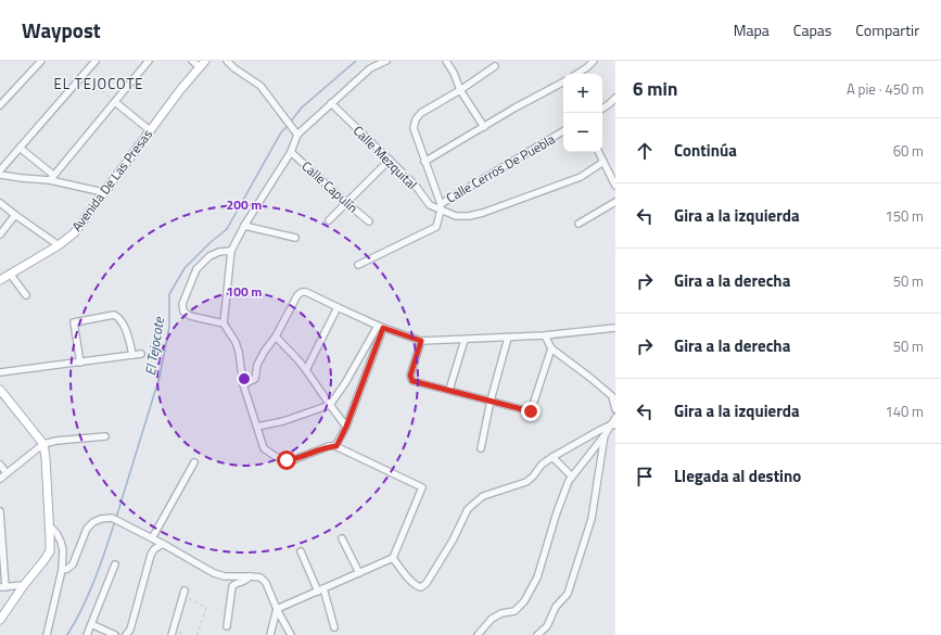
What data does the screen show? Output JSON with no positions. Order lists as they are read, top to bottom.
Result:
{
  "streets": {
    "main road": ["Avenida De Las Presas"],
    "street": ["Calle Mezquital", "Calle Cerros De Puebla", "Calle Capulín"]
  },
  "crossings": [
    ["Calle Mezquital", "Calle Cerros De Puebla"]
  ],
  "districts": ["EL TEJOCOTE"],
  "water": ["El Tejocote"],
  "page": {
    "header": "Waypost",
    "nav": ["Mapa", "Capas", "Compartir"],
    "heading": ["6 min", "A pie · 450 m"],
    "map_buttons": ["+", "−"],
    "list": [
      ["Continúa", "60 m"],
      ["Gira a la izquierda", "150 m"],
      ["Gira a la derecha", "50 m"],
      ["Gira a la derecha", "50 m"],
      ["Gira a la izquierda", "140 m"],
      "Llegada al destino"
    ]
  },
  "rings": ["200 m", "100 m"]
}
